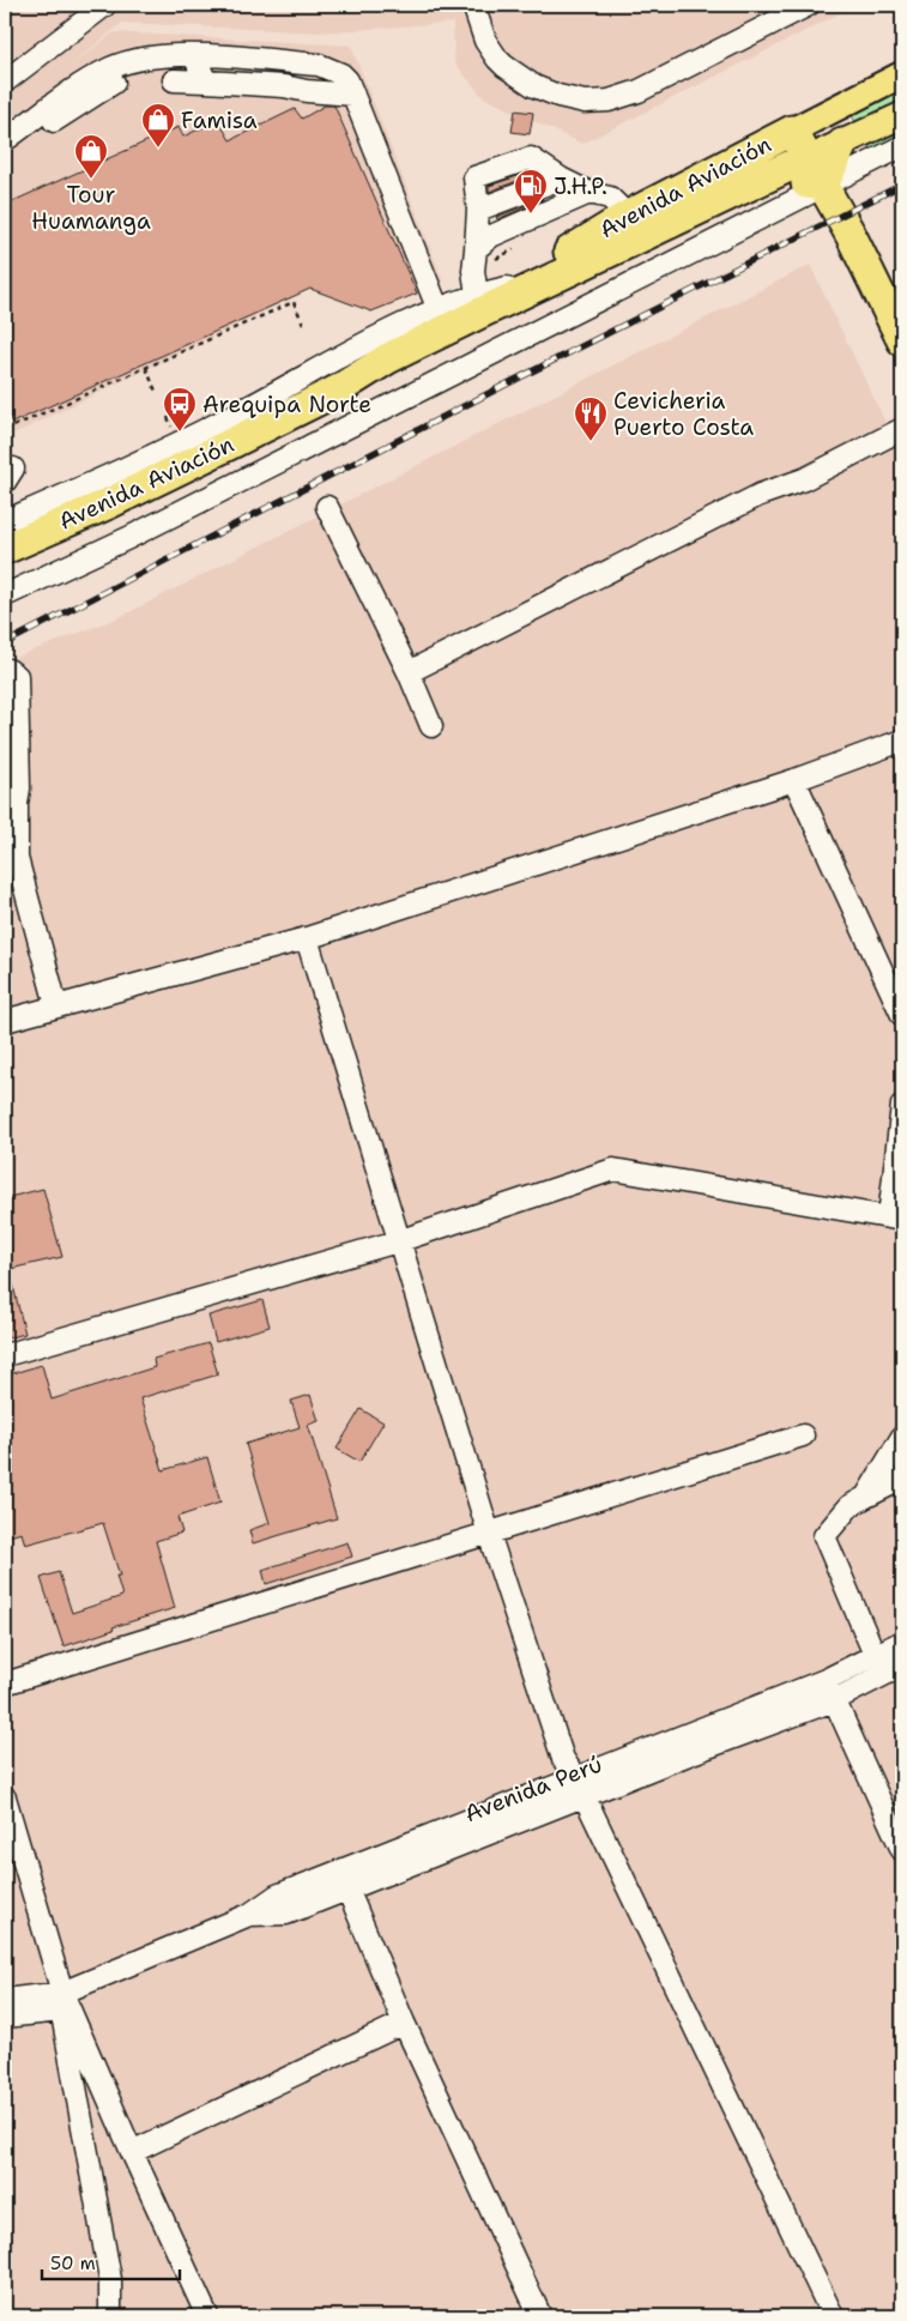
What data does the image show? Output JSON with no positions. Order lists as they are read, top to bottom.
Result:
{
  "streets": {
    "highway": ["Avenida Aviación"],
    "street": ["Avenida Perú"]
  },
  "places": {
    "shop": ["Famisa", "Tour Huamanga"],
    "fuel station": ["J.H.P."],
    "bus stop": ["Arequipa Norte"],
    "restaurant": ["Cevicheria Puerto Costa"]
  },
  "scale_bar": "50 m"
}
